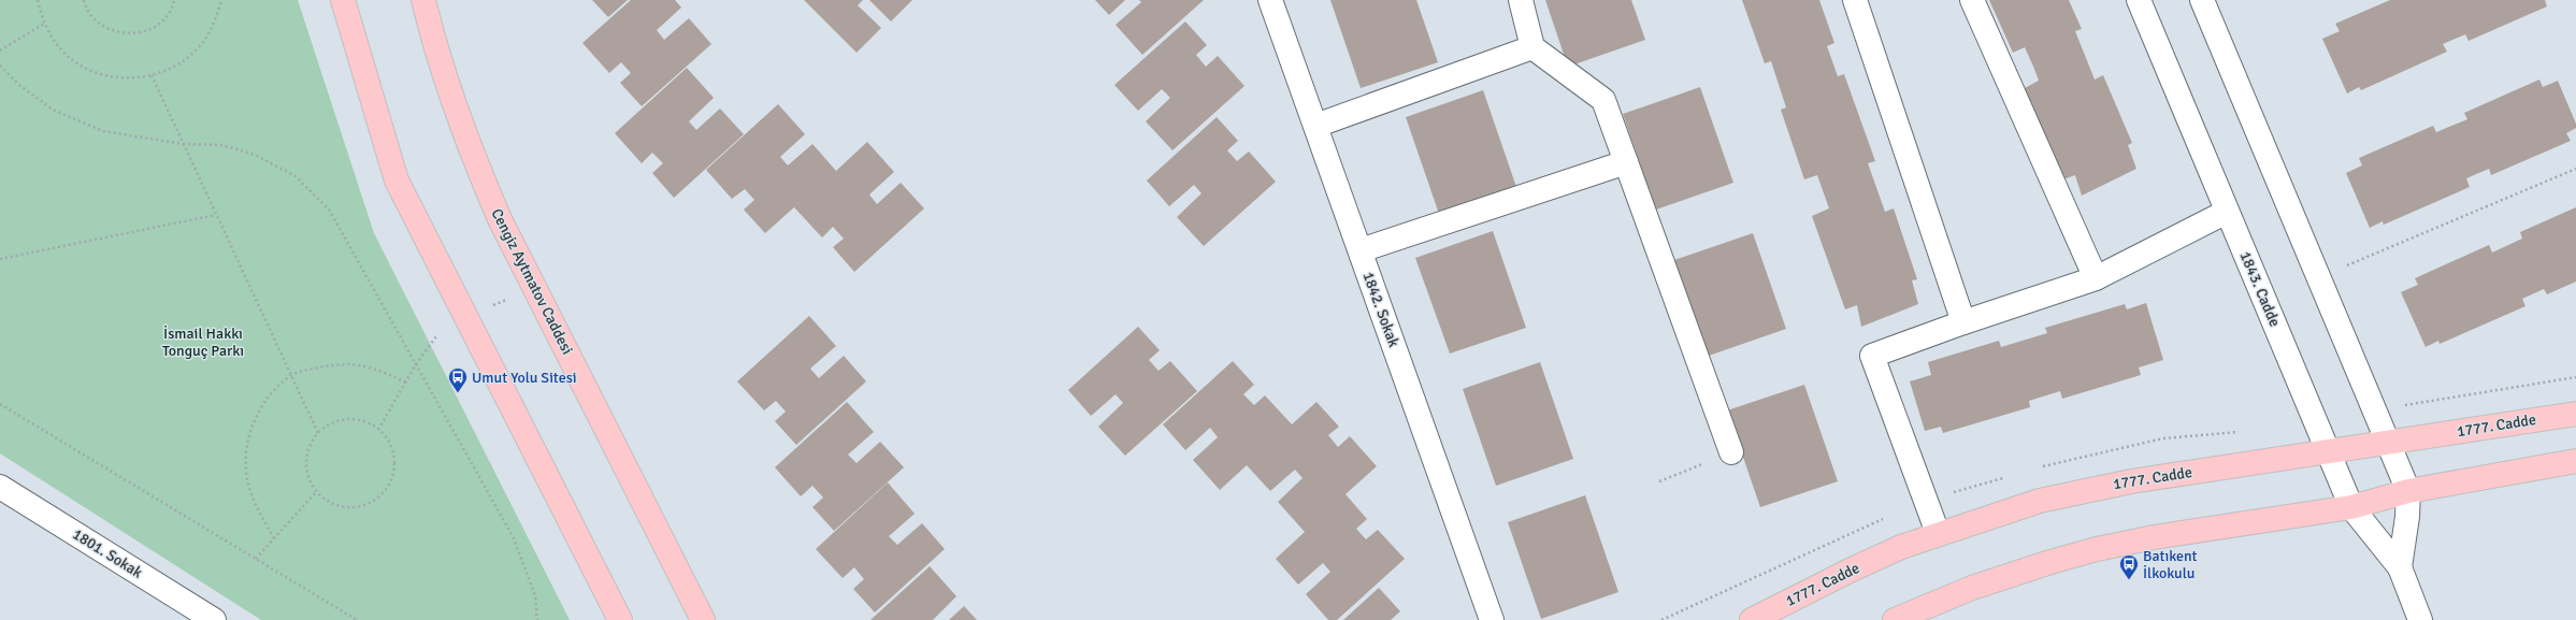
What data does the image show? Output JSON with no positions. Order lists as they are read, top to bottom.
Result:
{
  "streets": {
    "main road": ["Cengiz Aytmatov Caddesi", "1777. Cadde"],
    "street": ["1843. Cadde", "1842. Sokak", "1801. Sokak"]
  },
  "crossings": [
    ["1843. Cadde", "1777. Cadde"]
  ],
  "parks": ["İsmail Hakkı Tonguç Parkı"],
  "places": {
    "bus stop": ["Umut Yolu Sitesi", "Batıkent İlkokulu"]
  }
}
